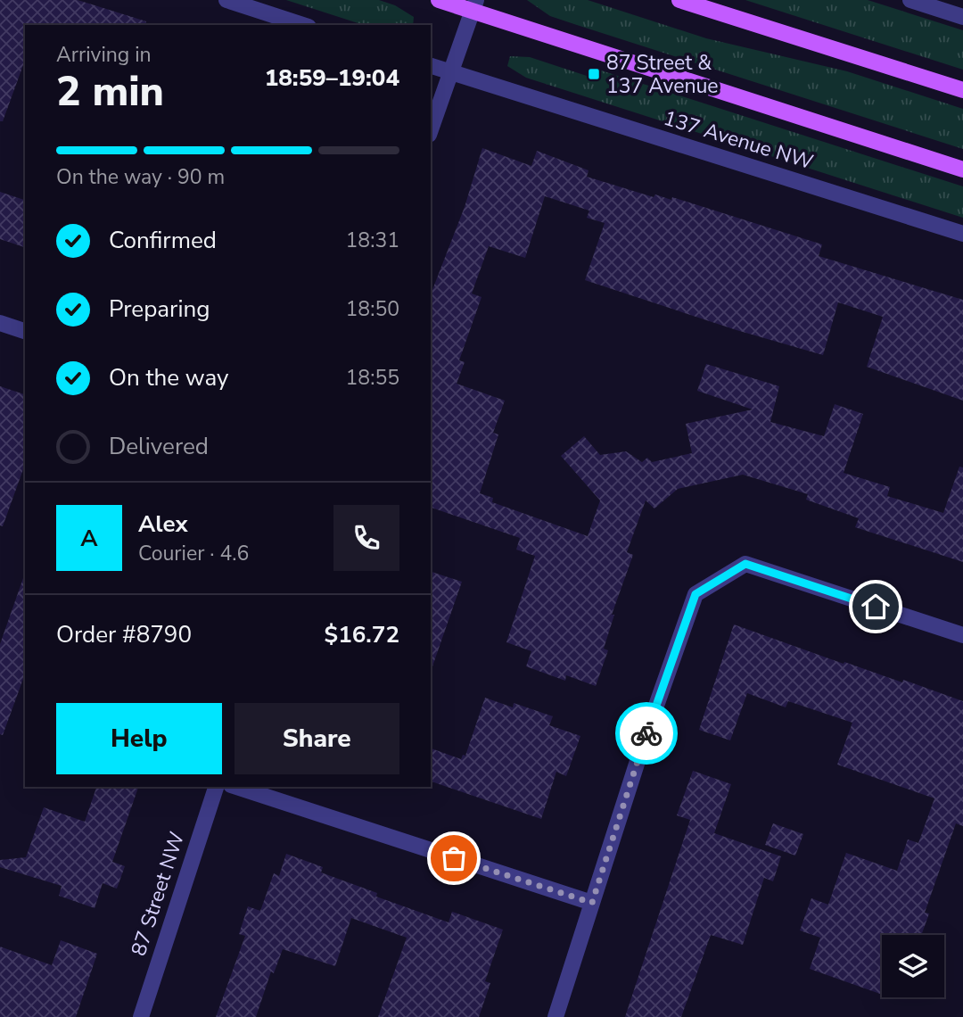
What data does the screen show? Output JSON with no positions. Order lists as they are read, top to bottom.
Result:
{
  "streets": {
    "main road": ["137 Avenue NW"],
    "street": ["87 Street NW"]
  },
  "places": {
    "transit": ["87 Street & 137 Avenue"]
  },
  "page": {
    "heading": ["2 min", "Arriving in", "18:59–19:04"],
    "panel": [
      "Alex",
      "Courier · 4.6",
      "Order #8790",
      "$16.72"
    ],
    "bar": "On the way · 90 m",
    "list": [
      ["Confirmed", "18:31"],
      ["Preparing", "18:50"],
      ["On the way", "18:55"],
      "Delivered"
    ],
    "round": "A",
    "buttons": ["Help", "Share"]
  }
}
